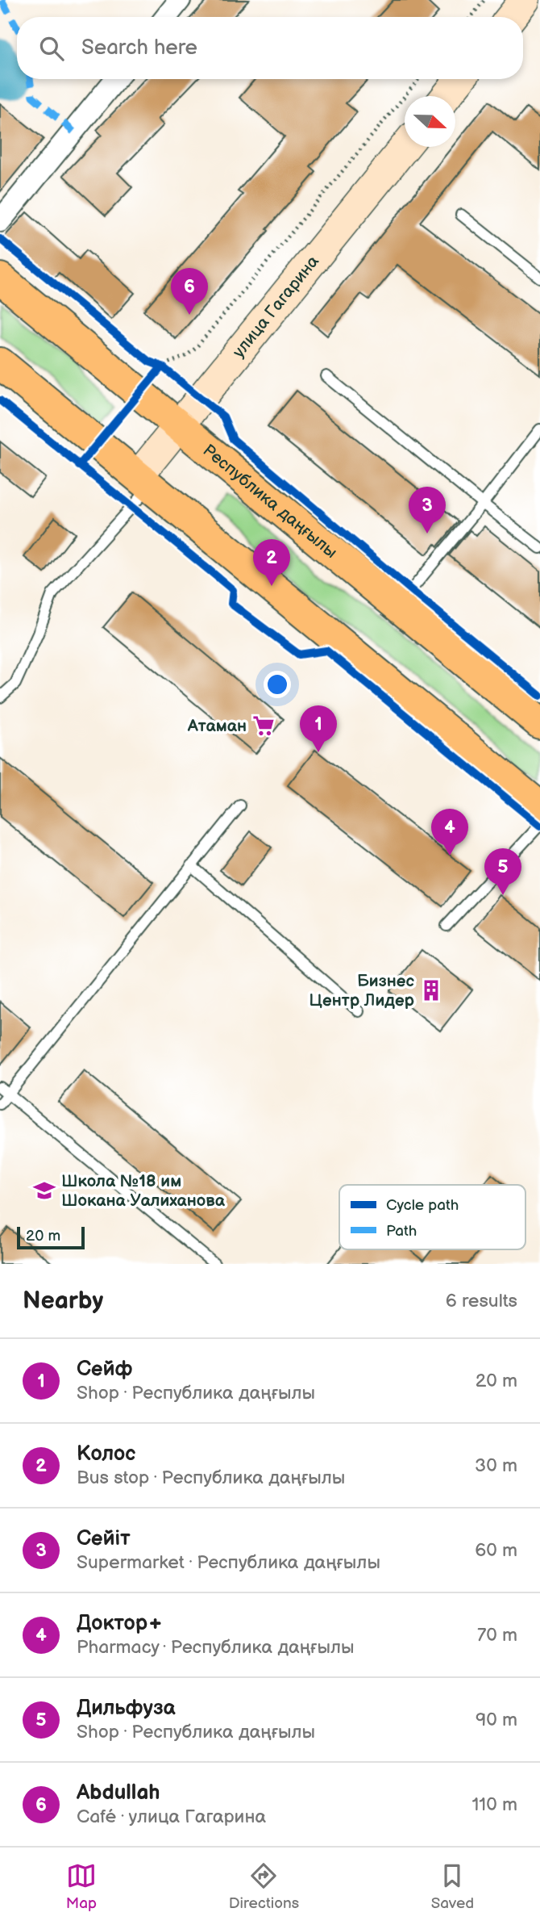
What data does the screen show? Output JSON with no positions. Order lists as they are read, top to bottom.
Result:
{
  "streets": {
    "main road": ["улица Гагарина", "Республика даңғылы"]
  },
  "crossings": [
    ["улица Гагарина", "Республика даңғылы"]
  ],
  "places": {
    "supermarket": ["Атаман"],
    "building": ["Бизнес Центр Лидер"],
    "school or university": ["Школа №18 им Шокана Уалиханова"]
  },
  "legend": ["Cycle path", "Path"],
  "scale_bar": "20 m",
  "north": "right",
  "page": {
    "search": "Search here",
    "pins": [
      "6",
      "3",
      "2",
      "1",
      "4",
      "5"
    ],
    "scale": "20 m",
    "heading": ["Nearby", "6 results"],
    "list": [
      {
        "mark": "1",
        "name": "Сейф",
        "note": "Shop · Республика даңғылы",
        "value": "20 m"
      },
      {
        "mark": "2",
        "name": "Колос",
        "note": "Bus stop · Республика даңғылы",
        "value": "30 m"
      },
      {
        "mark": "3",
        "name": "Сейіт",
        "note": "Supermarket · Республика даңғылы",
        "value": "60 m"
      },
      {
        "mark": "4",
        "name": "Доктор+",
        "note": "Pharmacy · Республика даңғылы",
        "value": "70 m"
      },
      {
        "mark": "5",
        "name": "Дильфуза",
        "note": "Shop · Республика даңғылы",
        "value": "90 m"
      },
      {
        "mark": "6",
        "name": "Аbdullah",
        "note": "Café · улица Гагарина",
        "value": "110 m"
      }
    ],
    "nav": ["Map", "Directions", "Saved"]
  }
}
